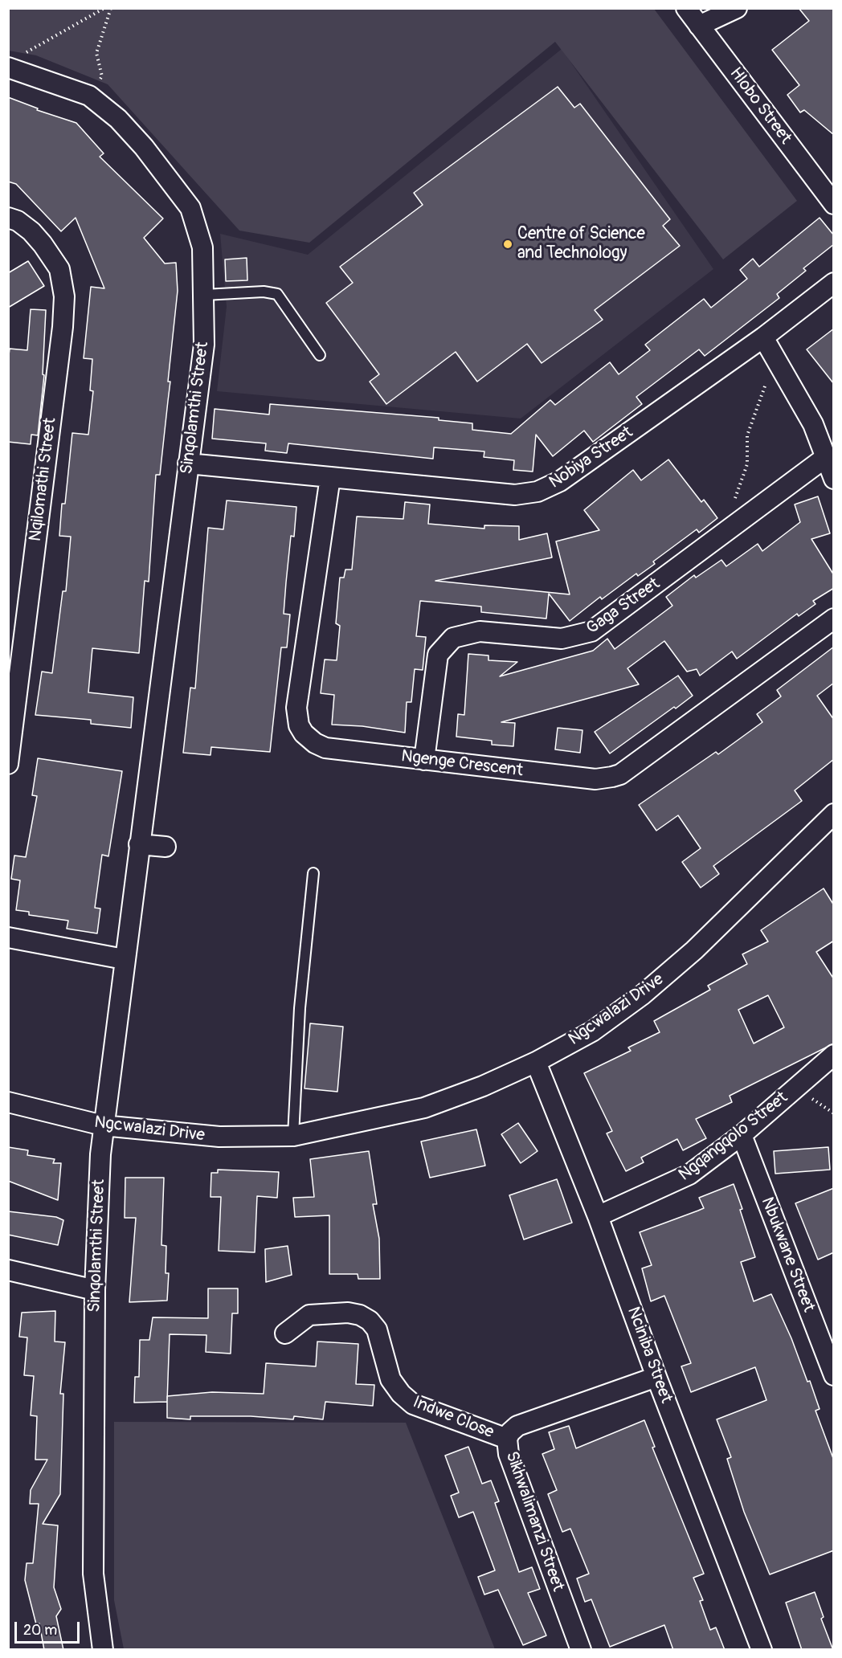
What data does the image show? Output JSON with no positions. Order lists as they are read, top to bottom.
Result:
{
  "streets": {
    "street": [
      "Hlobo Street",
      "Sinqolamthi Street",
      "Nobiya Street",
      "Nqilomathi Street",
      "Gaga Street",
      "Ngenge Crescent",
      "Ngcwalazi Drive",
      "Ngqangqolo Street",
      "Nbukwane Street",
      "Nciniba Street",
      "Indwe Close",
      "Sikhwalimanzi Street"
    ]
  },
  "crossings": [
    ["Sinqolamthi Street", "Nobiya Street"],
    ["Sinqolamthi Street", "Ngcwalazi Drive"],
    ["Nobiya Street", "Ngenge Crescent"],
    ["Gaga Street", "Ngenge Crescent"],
    ["Ngcwalazi Drive", "Nciniba Street"],
    ["Ngqangqolo Street", "Nbukwane Street"],
    ["Ngqangqolo Street", "Nciniba Street"],
    ["Nciniba Street", "Sikhwalimanzi Street"],
    ["Indwe Close", "Sikhwalimanzi Street"]
  ],
  "places": ["Centre of Science and Technology"],
  "scale_bar": "20 m"
}
